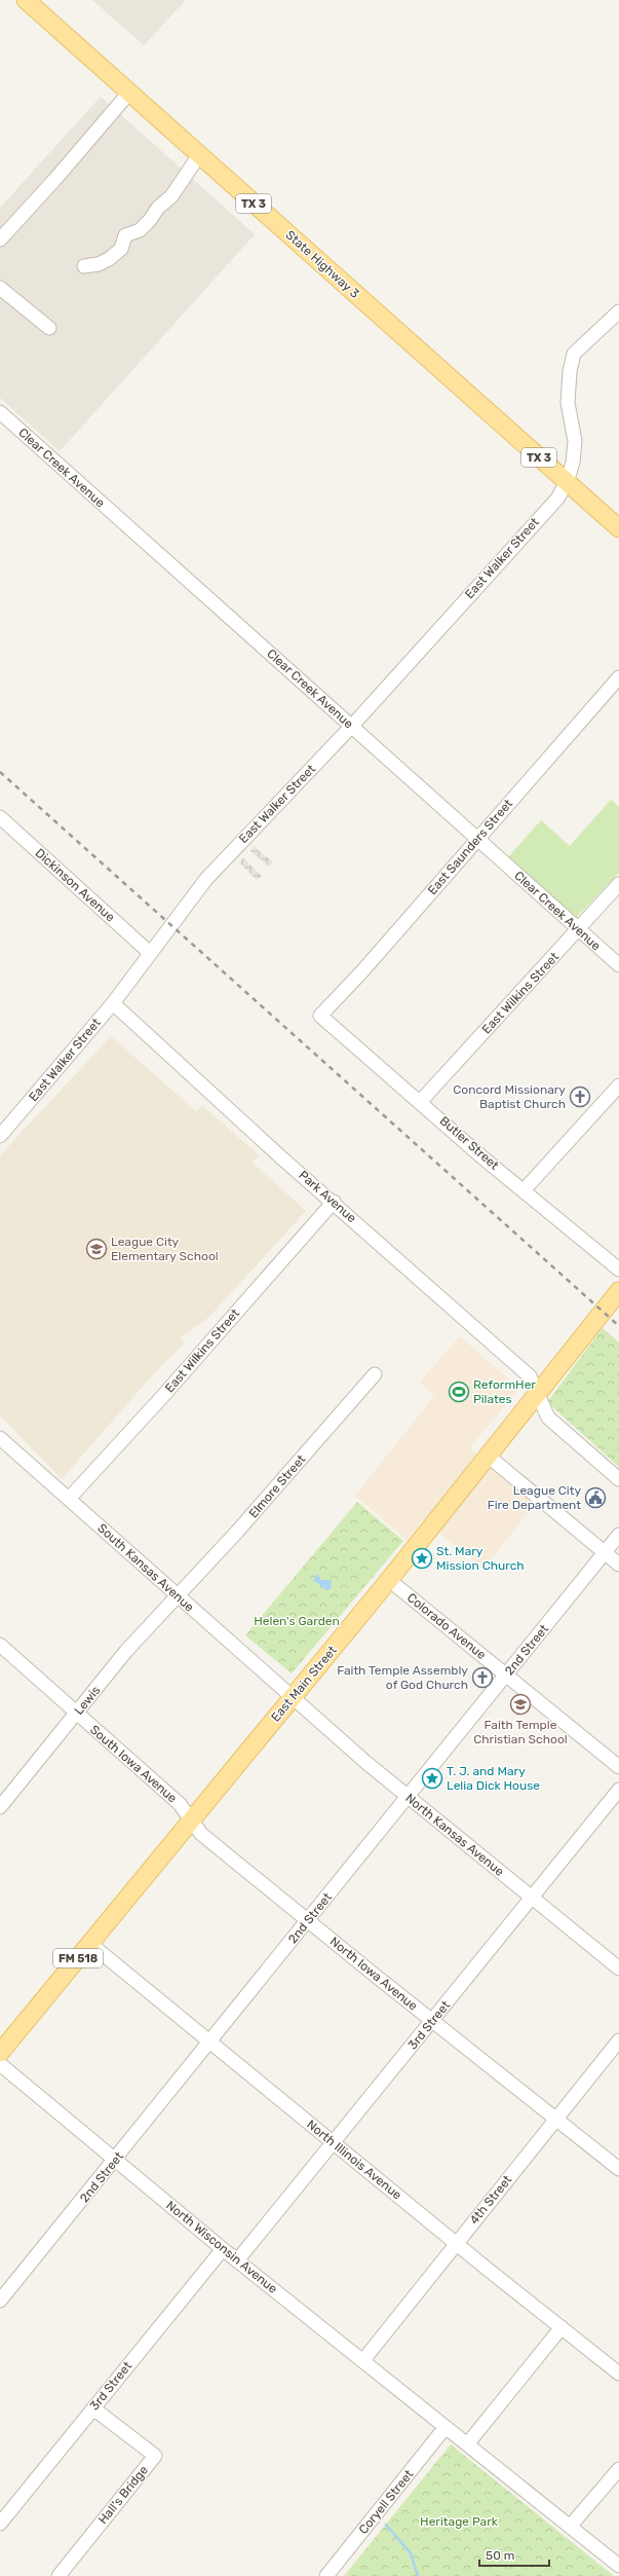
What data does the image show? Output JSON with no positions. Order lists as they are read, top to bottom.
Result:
{
  "streets": {
    "main road": [
      "TX 3",
      "State Highway 3",
      "East Main Street",
      "FM 518"
    ],
    "street": [
      "Clear Creek Avenue",
      "East Walker Street",
      "East Saunders Street",
      "Dickinson Avenue",
      "East Wilkins Street",
      "Butler Street",
      "Park Avenue",
      "Elmore Street",
      "South Kansas Avenue",
      "Colorado Avenue",
      "2nd Street",
      "Lewis",
      "South Iowa Avenue",
      "North Kansas Avenue",
      "North Iowa Avenue",
      "3rd Street",
      "North Illinois Avenue",
      "4th Street",
      "North Wisconsin Avenue",
      "Hall's Bridge",
      "Coryell Street"
    ]
  },
  "crossings": [
    ["State Highway 3", "East Walker Street"],
    ["Clear Creek Avenue", "East Walker Street"],
    ["Clear Creek Avenue", "East Saunders Street"],
    ["Clear Creek Avenue", "East Wilkins Street"],
    ["East Walker Street", "Dickinson Avenue"],
    ["East Walker Street", "Park Avenue"],
    ["East Saunders Street", "Butler Street"],
    ["East Wilkins Street", "Butler Street"],
    ["East Wilkins Street", "Park Avenue"],
    ["East Wilkins Street", "South Kansas Avenue"],
    ["Park Avenue", "East Main Street"],
    ["Elmore Street", "South Kansas Avenue"],
    ["Elmore Street", "Lewis"],
    ["South Kansas Avenue", "East Main Street"],
    ["South Kansas Avenue", "Lewis"],
    ["South Kansas Avenue", "North Kansas Avenue"],
    ["Colorado Avenue", "2nd Street"],
    ["Colorado Avenue", "East Main Street"],
    ["2nd Street", "North Kansas Avenue"],
    ["2nd Street", "North Iowa Avenue"],
    ["2nd Street", "North Illinois Avenue"],
    ["2nd Street", "North Wisconsin Avenue"],
    ["East Main Street", "South Iowa Avenue"],
    ["East Main Street", "North Kansas Avenue"],
    ["East Main Street", "North Iowa Avenue"],
    ["East Main Street", "North Illinois Avenue"],
    ["Lewis", "South Iowa Avenue"],
    ["South Iowa Avenue", "North Iowa Avenue"],
    ["North Kansas Avenue", "3rd Street"],
    ["North Iowa Avenue", "3rd Street"],
    ["North Iowa Avenue", "4th Street"],
    ["3rd Street", "North Illinois Avenue"],
    ["3rd Street", "North Wisconsin Avenue"],
    ["3rd Street", "Hall's Bridge"],
    ["North Illinois Avenue", "4th Street"],
    ["4th Street", "North Wisconsin Avenue"],
    ["North Wisconsin Avenue", "Coryell Street"]
  ],
  "parks": ["Helen's Garden", "Heritage Park"],
  "places": {
    "church": ["Concord Missionary Baptist Church", "Faith Temple Assembly of God Church"],
    "school or university": ["League City Elementary School", "Faith Temple Christian School"],
    "sports": ["ReformHer Pilates"],
    "public building": ["League City Fire Department"],
    "place": ["St. Mary Mission Church", "T. J. and Mary Lelia Dick House"]
  },
  "scale_bar": "50 m"
}
